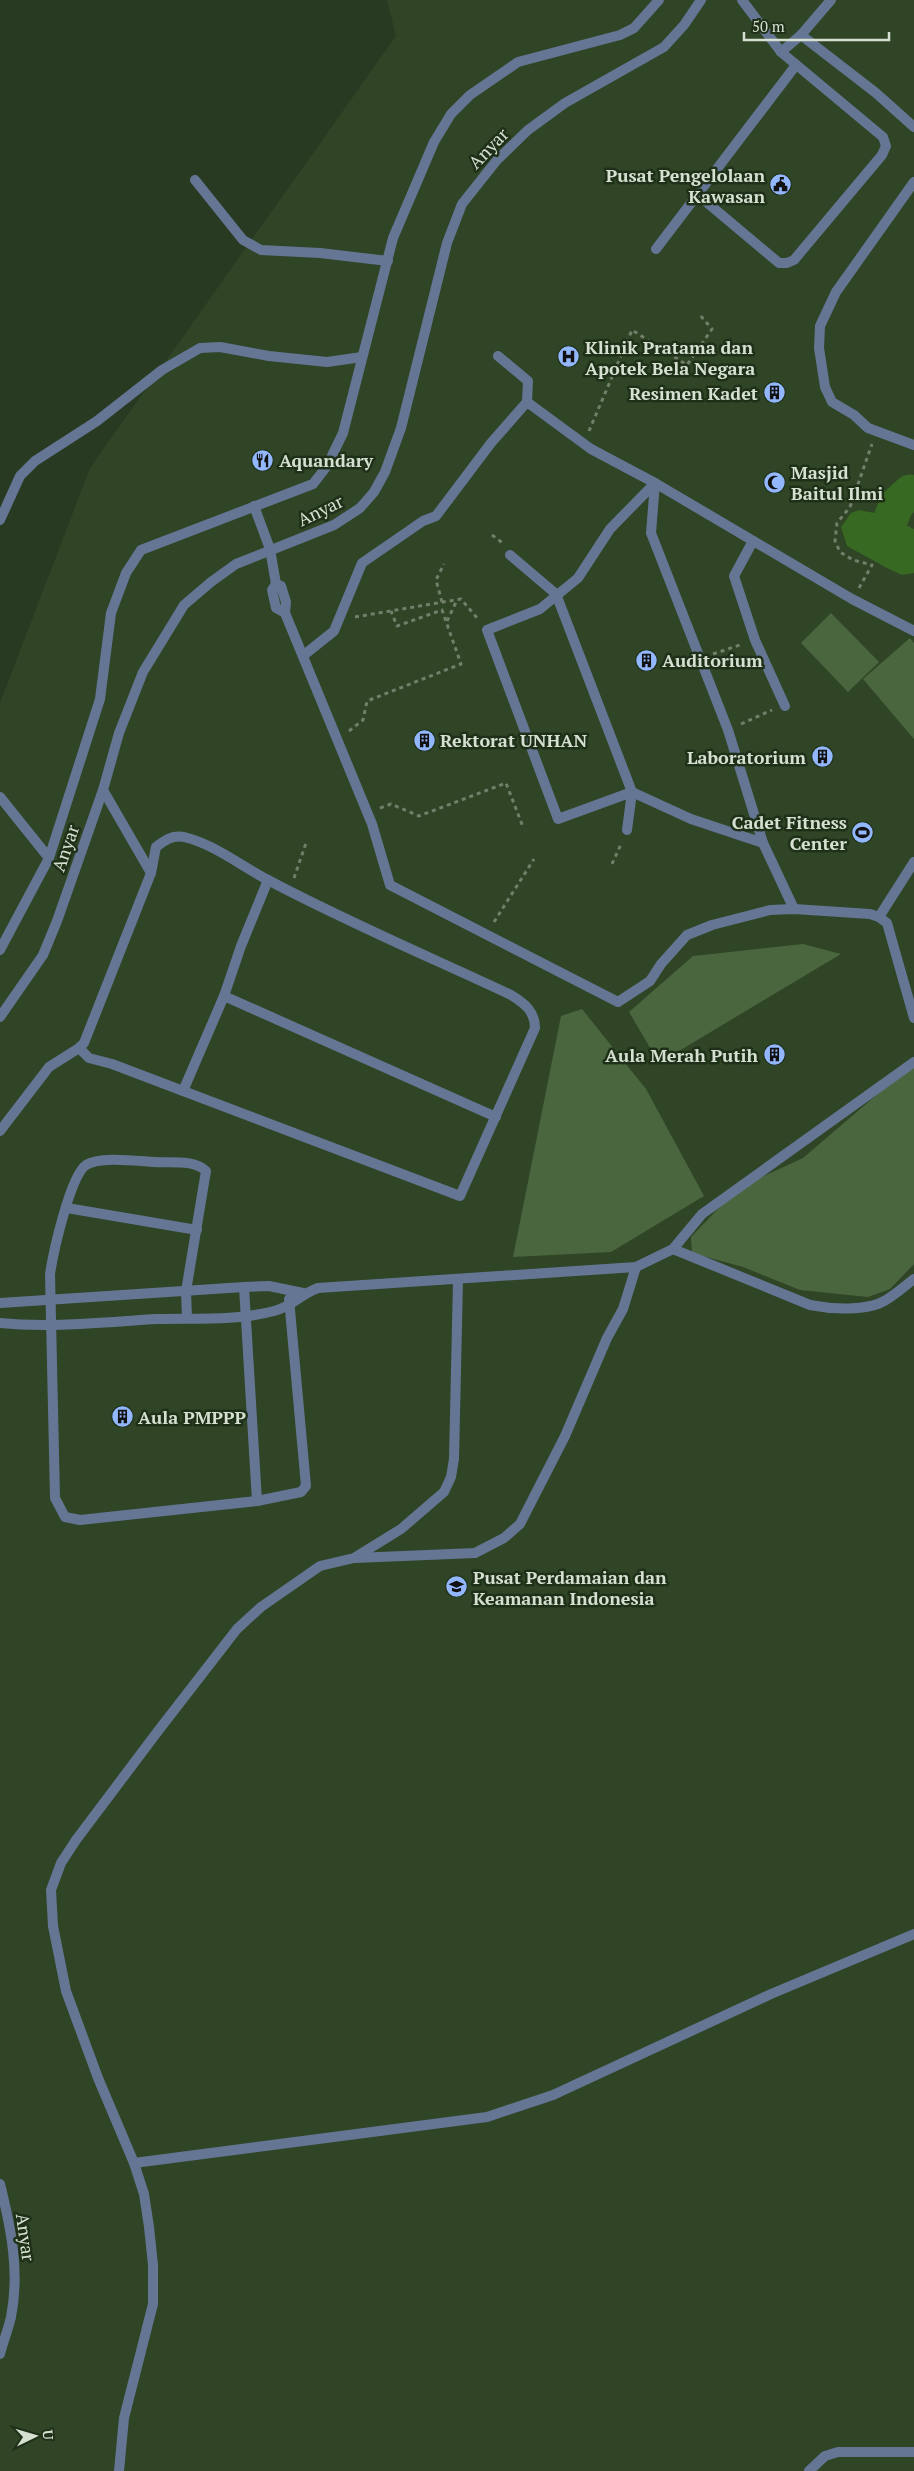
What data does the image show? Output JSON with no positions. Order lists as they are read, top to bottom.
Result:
{
  "streets": {
    "street": ["Anyar"]
  },
  "places": {
    "public building": ["Pusat Pengelolaan Kawasan"],
    "hospital": ["Klinik Pratama dan Apotek Bela Negara"],
    "building": [
      "Resimen Kadet",
      "Auditorium",
      "Rektorat UNHAN",
      "Laboratorium",
      "Aula Merah Putih",
      "Aula PMPPP"
    ],
    "restaurant": ["Aquandary"],
    "mosque": ["Masjid Baitul Ilmi"],
    "sports": ["Cadet Fitness Center"],
    "school or university": ["Pusat Perdamaian dan Keamanan Indonesia"]
  },
  "scale_bar": "50 m",
  "north": "right"
}
